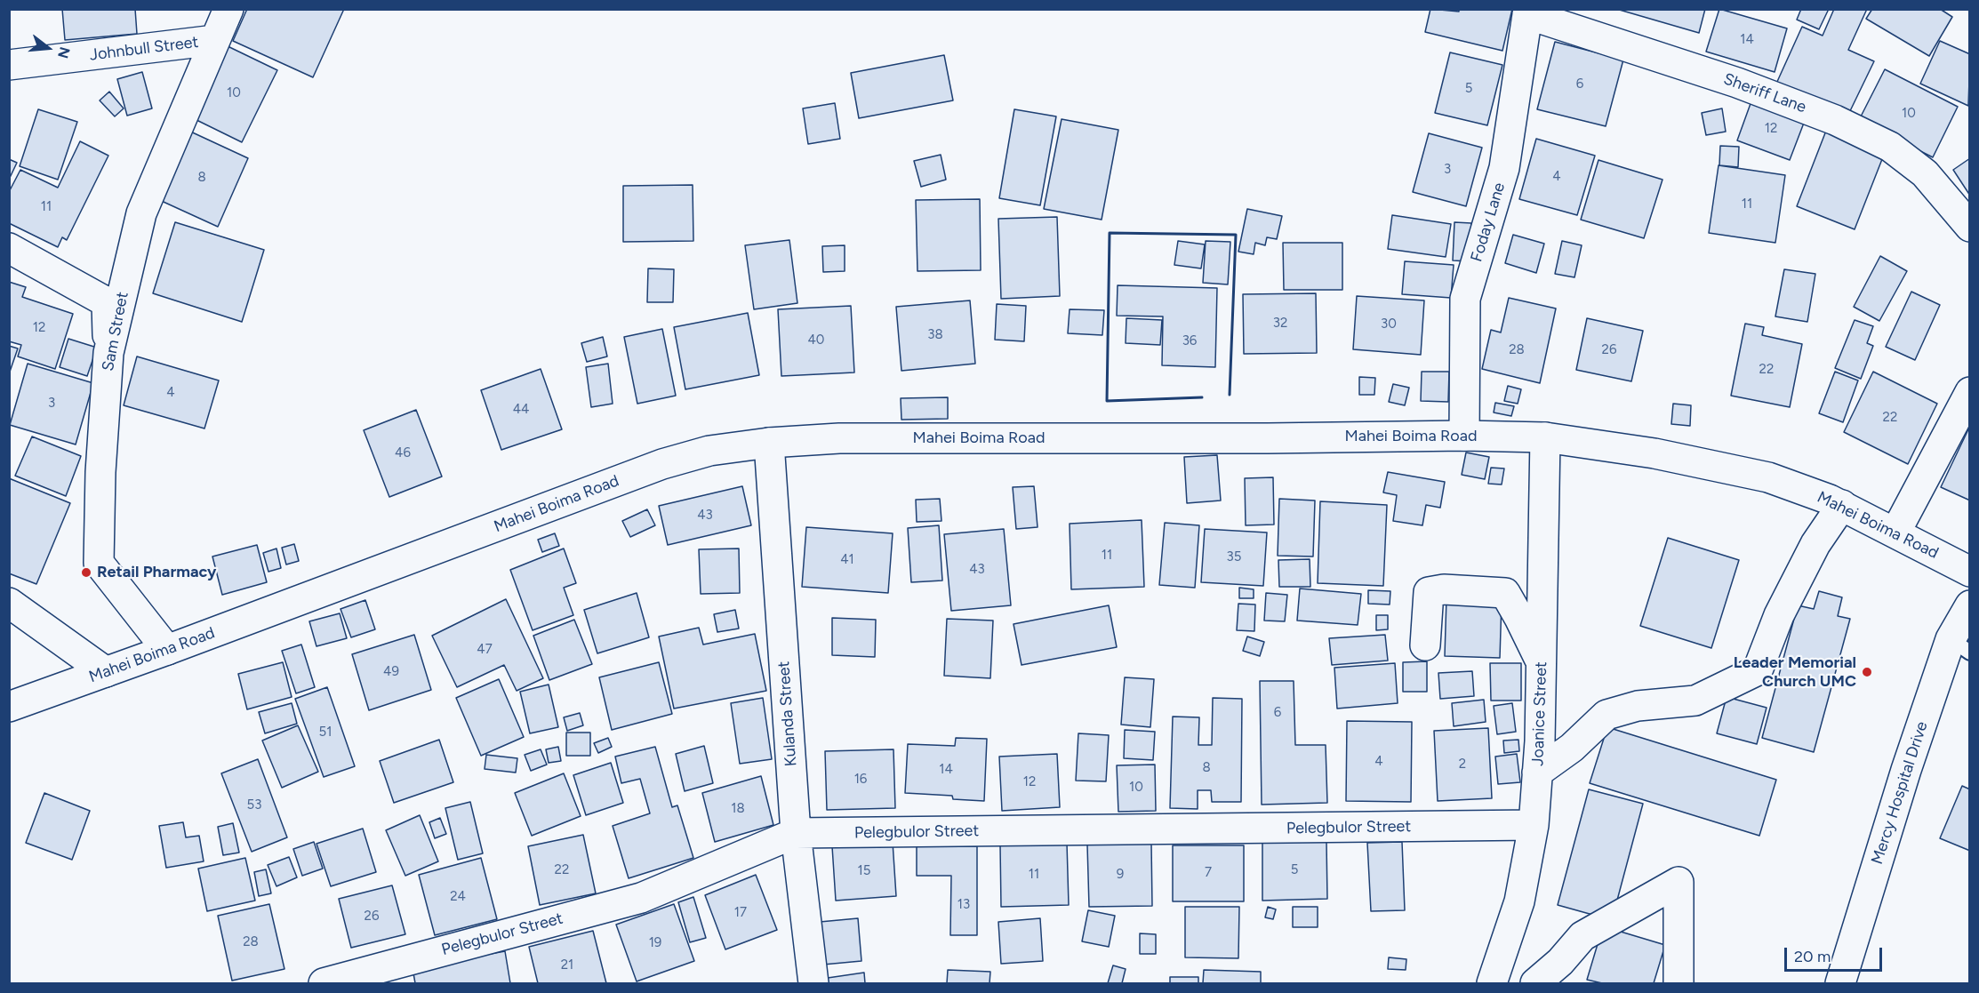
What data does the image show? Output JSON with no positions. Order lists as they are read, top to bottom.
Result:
{
  "streets": {
    "street": [
      "Johnbull Street",
      "Sheriff Lane",
      "Foday Lane",
      "Sam Street",
      "Mahei Boima Road",
      "Kulanda Street",
      "Joanice Street",
      "Mercy Hospital Drive",
      "Pelegbulor Street"
    ]
  },
  "crossings": [
    ["Johnbull Street", "Sam Street"],
    ["Sheriff Lane", "Foday Lane"],
    ["Foday Lane", "Mahei Boima Road"],
    ["Sam Street", "Mahei Boima Road"],
    ["Mahei Boima Road", "Kulanda Street"],
    ["Mahei Boima Road", "Joanice Street"],
    ["Kulanda Street", "Pelegbulor Street"],
    ["Joanice Street", "Pelegbulor Street"]
  ],
  "places": ["Retail Pharmacy", "Leader Memorial Church UMC"],
  "house_numbers": [
    "14",
    "6",
    "5",
    "10",
    "10",
    "12",
    "3",
    "4",
    "8",
    "11",
    "11",
    "32",
    "30",
    "12",
    "38",
    "40",
    "36",
    "28",
    "26",
    "22",
    "4",
    "3",
    "44",
    "22",
    "46",
    "43",
    "11",
    "35",
    "41",
    "43",
    "47",
    "49",
    "6",
    "51",
    "4",
    "2",
    "8",
    "14",
    "16",
    "12",
    "10",
    "53",
    "18",
    "22",
    "5",
    "15",
    "7",
    "11",
    "9",
    "24",
    "13",
    "17",
    "26",
    "28",
    "19",
    "21"
  ],
  "scale_bar": "20 m",
  "north": "right"
}
